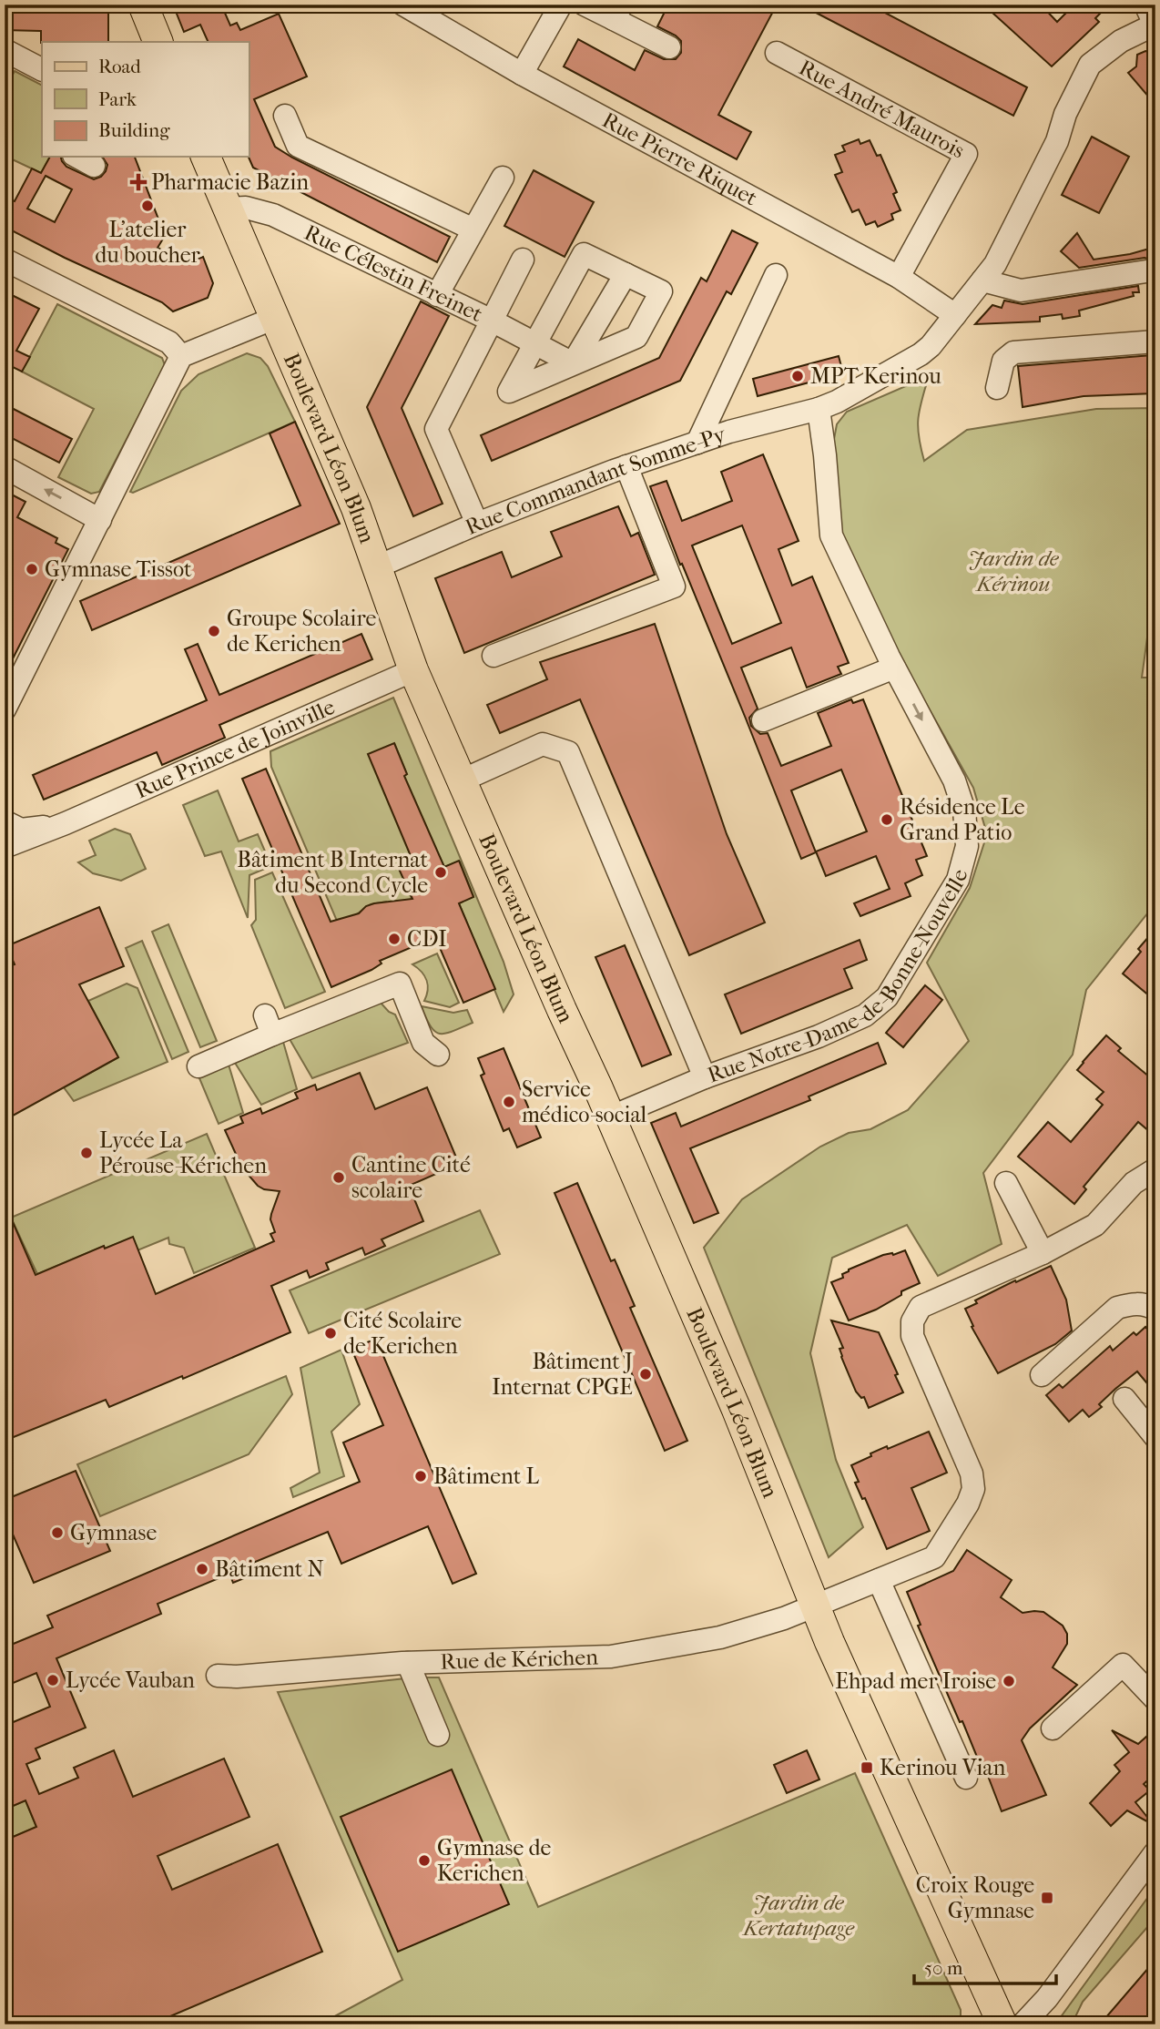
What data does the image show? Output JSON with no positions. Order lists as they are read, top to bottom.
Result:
{
  "streets": {
    "main road": ["Boulevard Léon Blum"],
    "street": [
      "Rue André Maurois",
      "Rue Pierre Riquet",
      "Rue Célestin Freinet",
      "Rue Commandant Somme-Py",
      "Rue Prince de Joinville",
      "Rue Notre-Dame-de-Bonne-Nouvelle",
      "Rue de Kérichen"
    ]
  },
  "crossings": [
    ["Rue André Maurois", "Rue Pierre Riquet"],
    ["Rue Célestin Freinet", "Boulevard Léon Blum"],
    ["Rue Célestin Freinet", "Rue Commandant Somme-Py"],
    ["Boulevard Léon Blum", "Rue Commandant Somme-Py"],
    ["Boulevard Léon Blum", "Rue Prince de Joinville"],
    ["Boulevard Léon Blum", "Rue Notre-Dame-de-Bonne-Nouvelle"],
    ["Boulevard Léon Blum", "Rue de Kérichen"],
    ["Rue Commandant Somme-Py", "Rue Notre-Dame-de-Bonne-Nouvelle"]
  ],
  "parks": ["Jardin de Kérinou", "Jardin de Kertatupage"],
  "places": {
    "health": ["Pharmacie Bazin"],
    "other": [
      "L'atelier du boucher",
      "MPT Kerinou",
      "Gymnase Tissot",
      "Groupe Scolaire de Kerichen",
      "Résidence Le Grand Patio",
      "Bâtiment B Internat du Second Cycle",
      "CDI",
      "Service médico-social",
      "Lycée La Pérouse-Kérichen",
      "Cantine Cité scolaire",
      "Cité Scolaire de Kerichen",
      "Bâtiment J Internat CPGE",
      "Bâtiment L",
      "Gymnase",
      "Bâtiment N",
      "Lycée Vauban",
      "Ehpad mer Iroise",
      "Gymnase de Kerichen"
    ],
    "transit": ["Kerinou Vian", "Croix Rouge Gymnase"]
  },
  "legend": ["Road", "Park", "Building"],
  "scale_bar": "50 m"
}
